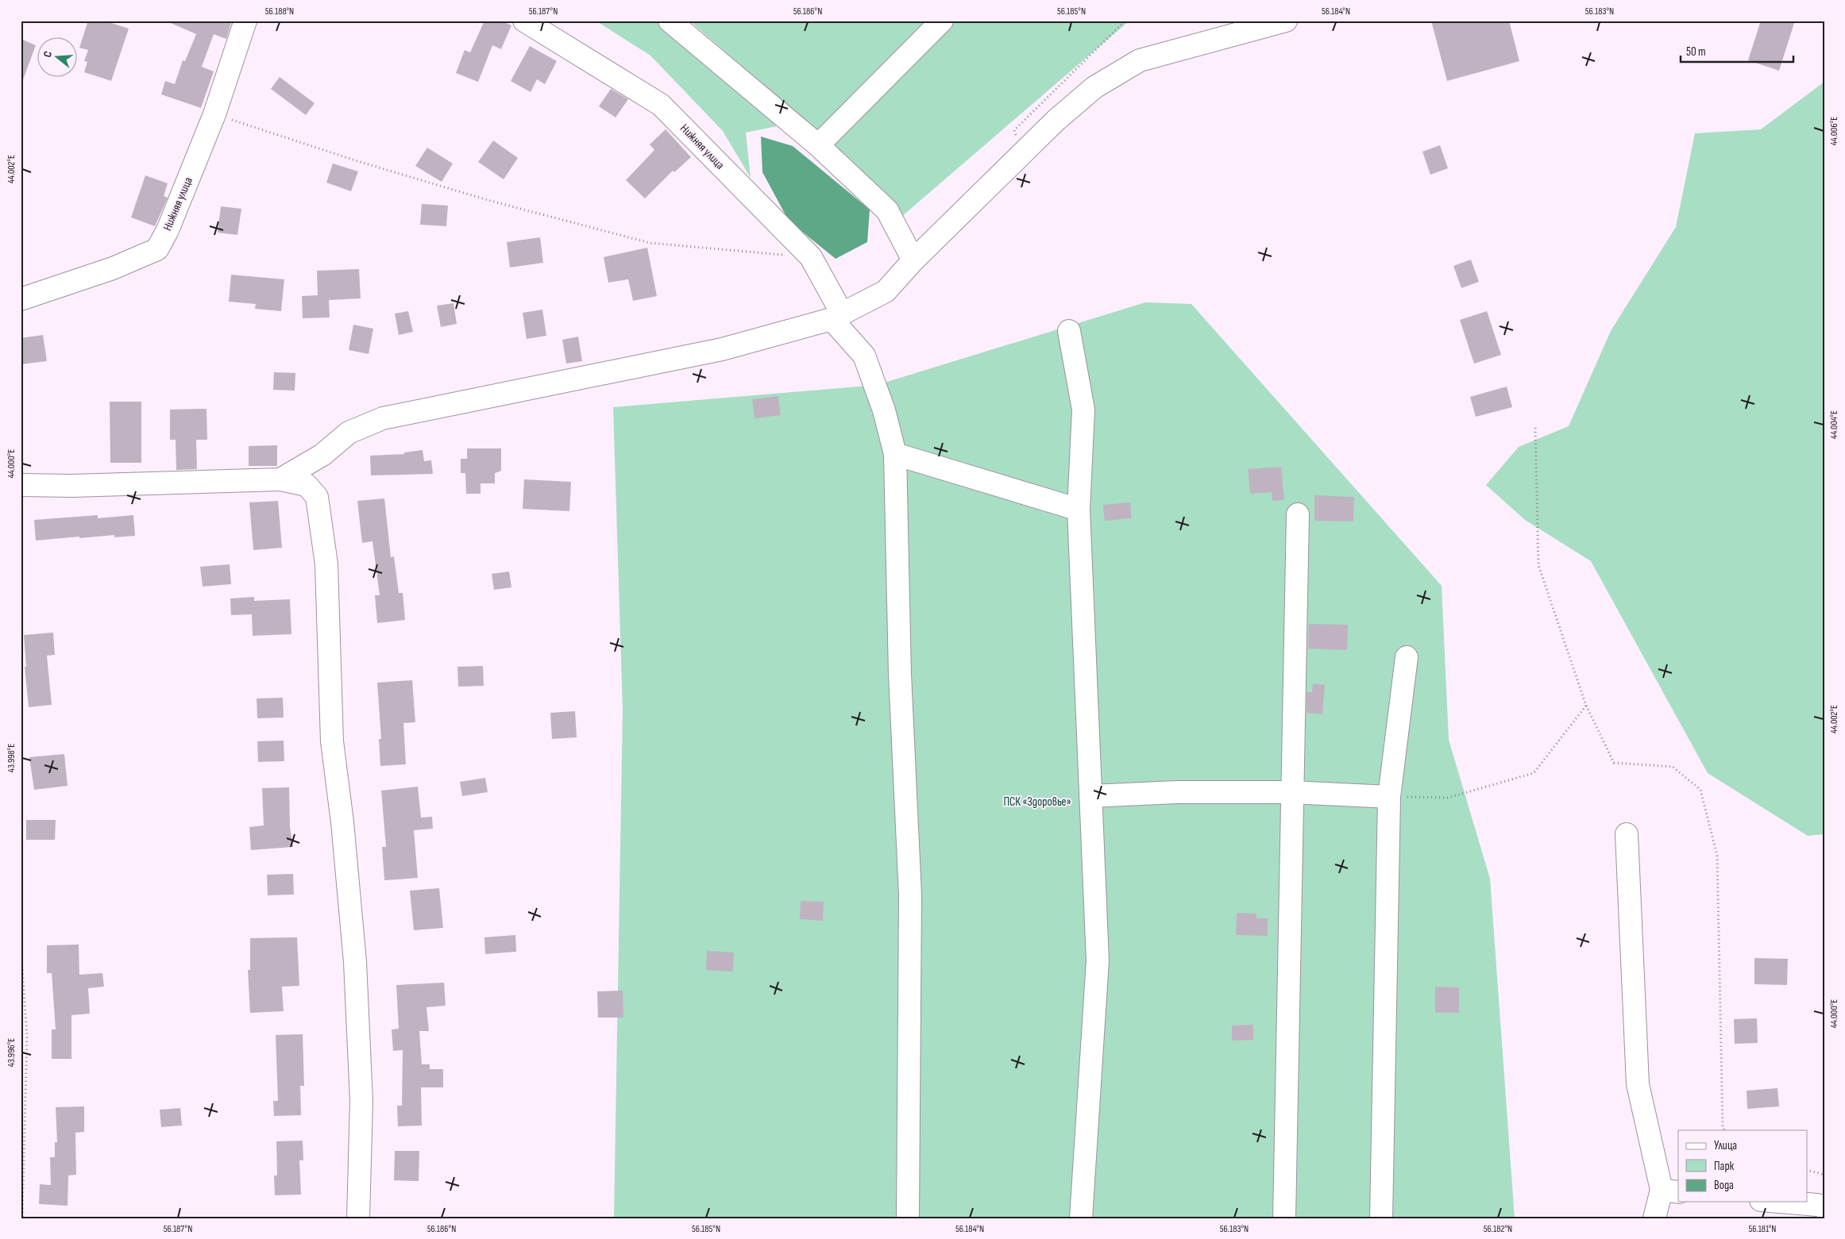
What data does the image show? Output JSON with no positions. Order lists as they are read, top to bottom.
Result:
{
  "streets": {
    "street": ["Нижняя улица"]
  },
  "parks": ["ПСК «Здоровье»"],
  "legend": ["Улица", "Парк", "Вода"],
  "scale_bar": "50 m",
  "north": "left",
  "coordinates": [
    "56.188°N",
    "56.187°N",
    "56.186°N",
    "56.185°N",
    "56.184°N",
    "56.183°N",
    "44.006°E",
    "44.002°E",
    "44.004°E",
    "44.000°E",
    "43.998°E",
    "43.996°E",
    "56.182°N",
    "56.181°N"
  ]
}
